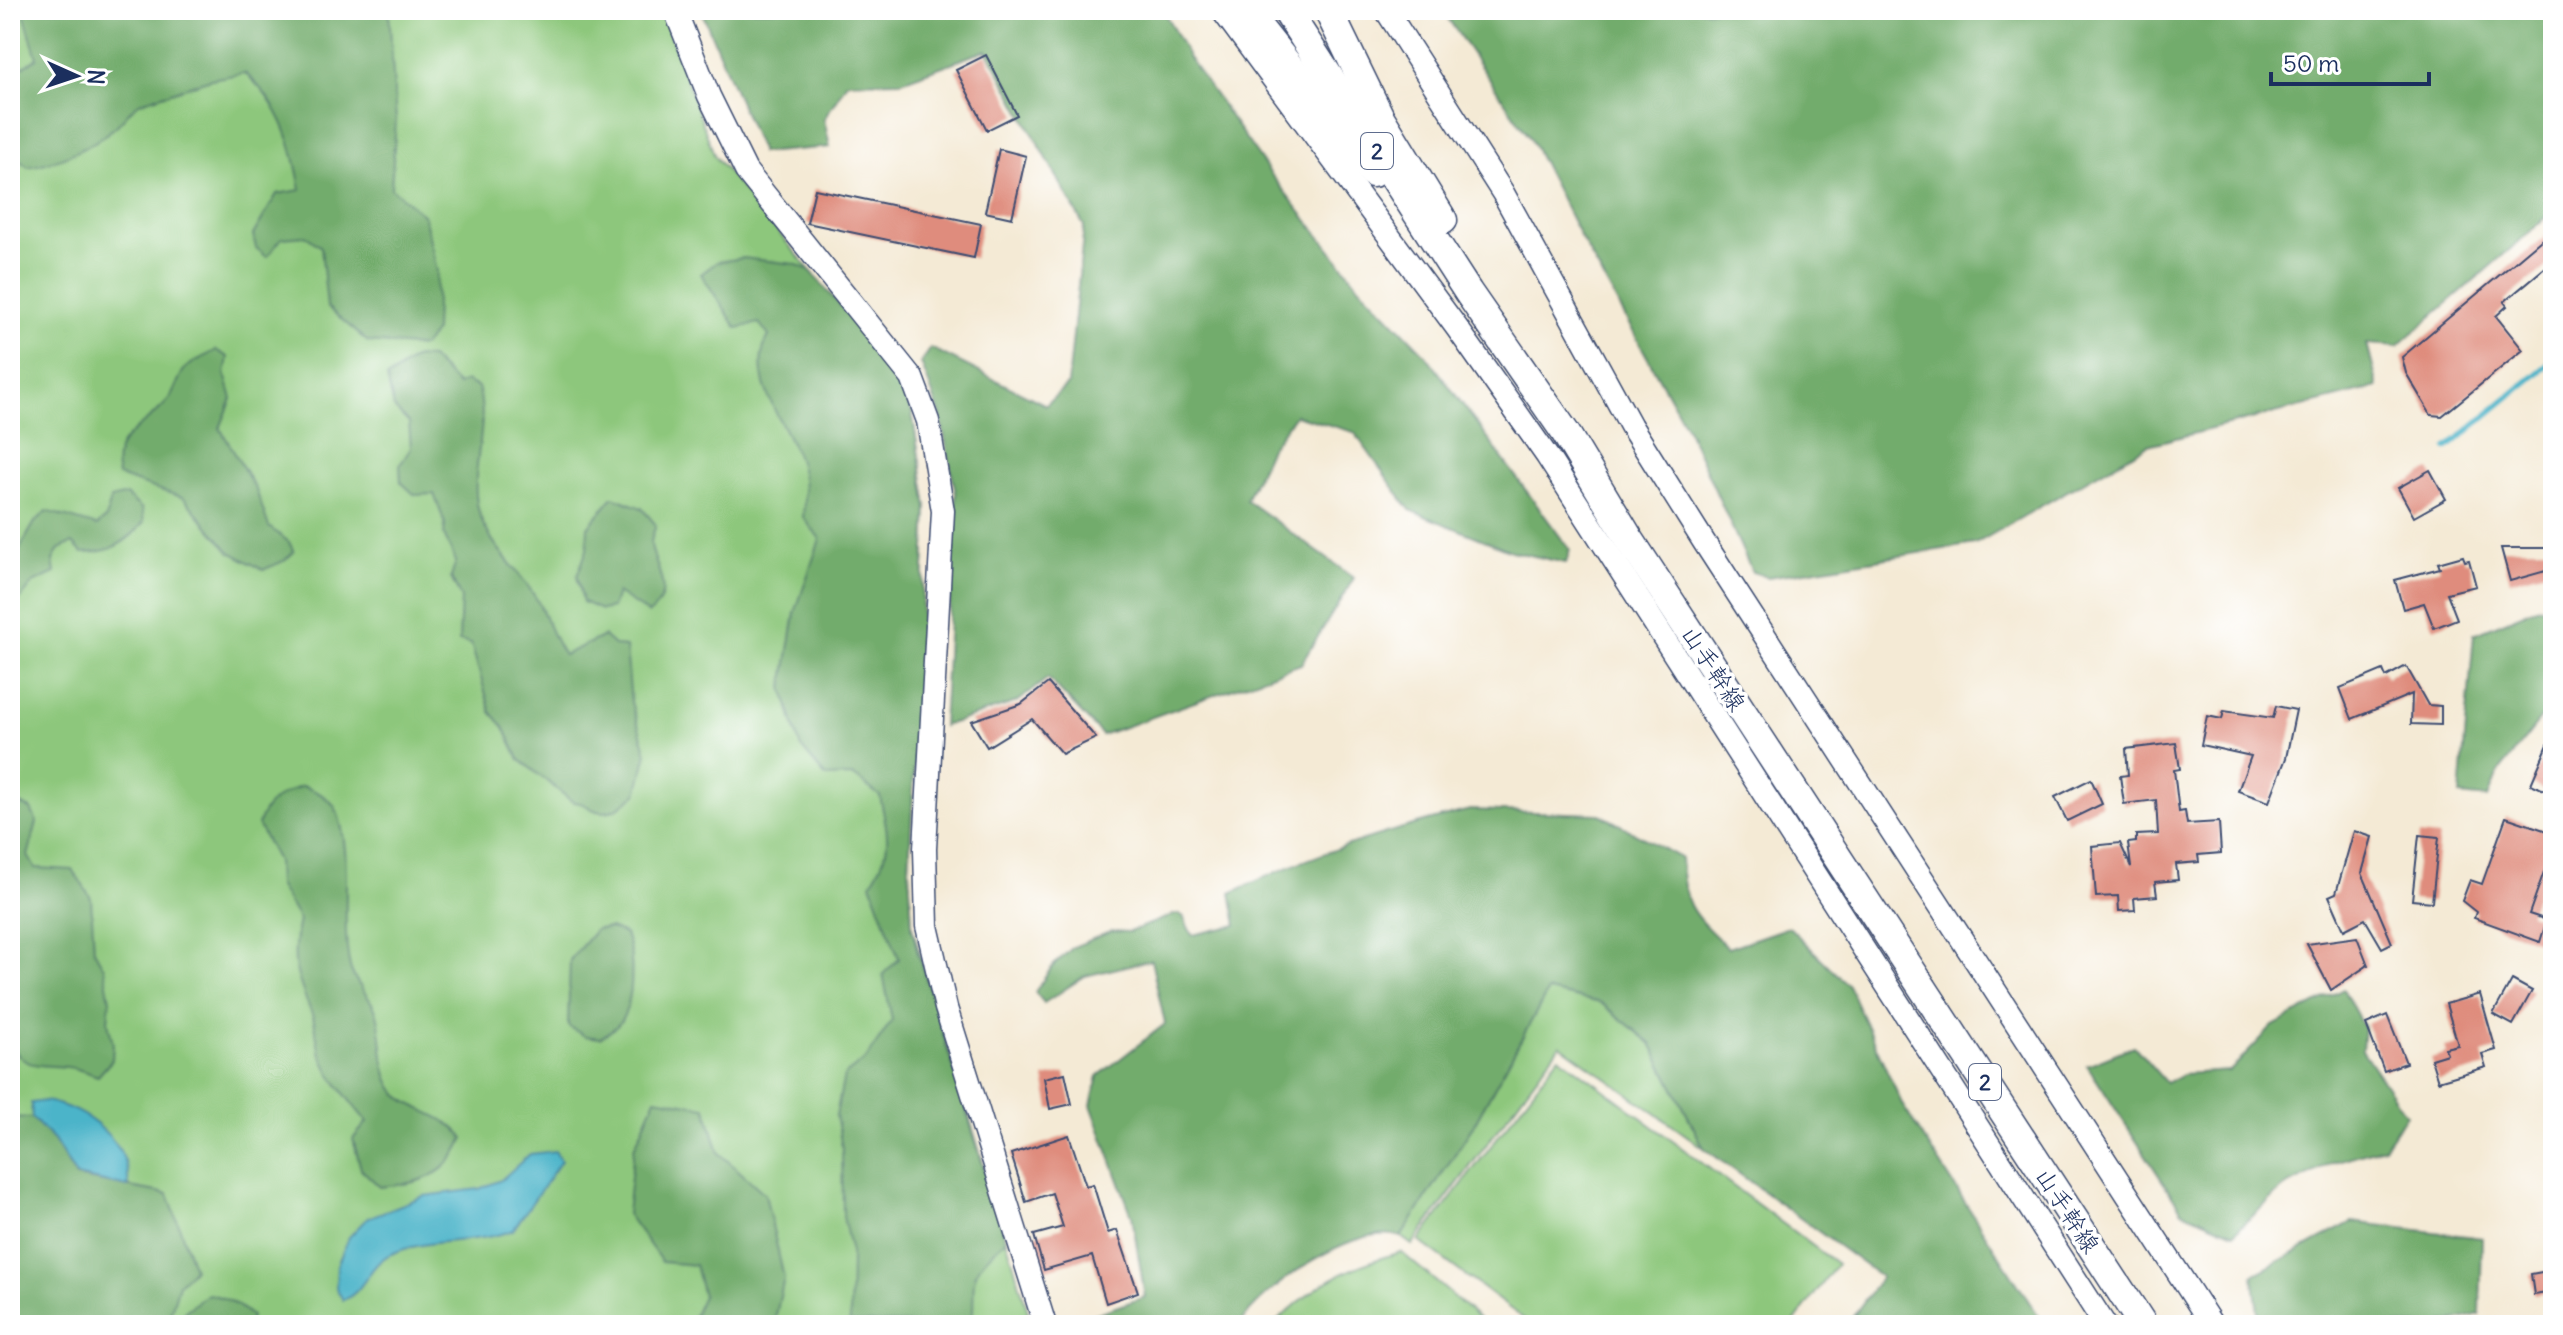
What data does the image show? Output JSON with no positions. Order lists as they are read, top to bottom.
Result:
{
  "streets": {
    "main road": ["2", "山手幹線"]
  },
  "scale_bar": "50 m",
  "north": "right"
}
